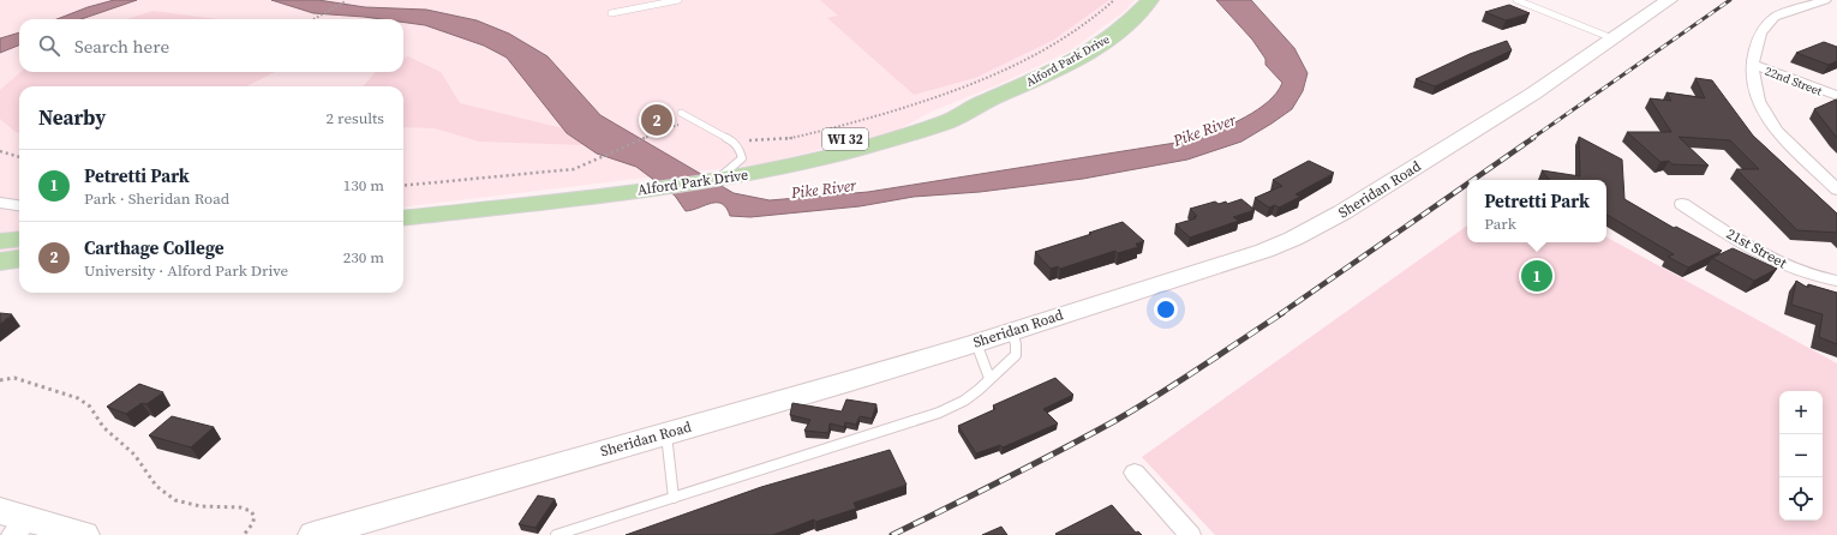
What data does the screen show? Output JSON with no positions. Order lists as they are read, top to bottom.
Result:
{
  "streets": {
    "main road": ["Alford Park Drive", "WI 32"],
    "street": ["22nd Street", "Sheridan Road", "21st Street"]
  },
  "water": ["Pike River"],
  "page": {
    "search": "Search here",
    "heading": ["Nearby", "2 results"],
    "pins": ["2", "1"],
    "list": [
      {
        "mark": "1",
        "name": "Petretti Park",
        "note": "Park · Sheridan Road",
        "value": "130 m"
      },
      {
        "mark": "2",
        "name": "Carthage College",
        "note": "University · Alford Park Drive",
        "value": "230 m"
      }
    ],
    "popup": ["Petretti Park", "Park"],
    "map_buttons": ["+", "−"]
  }
}
